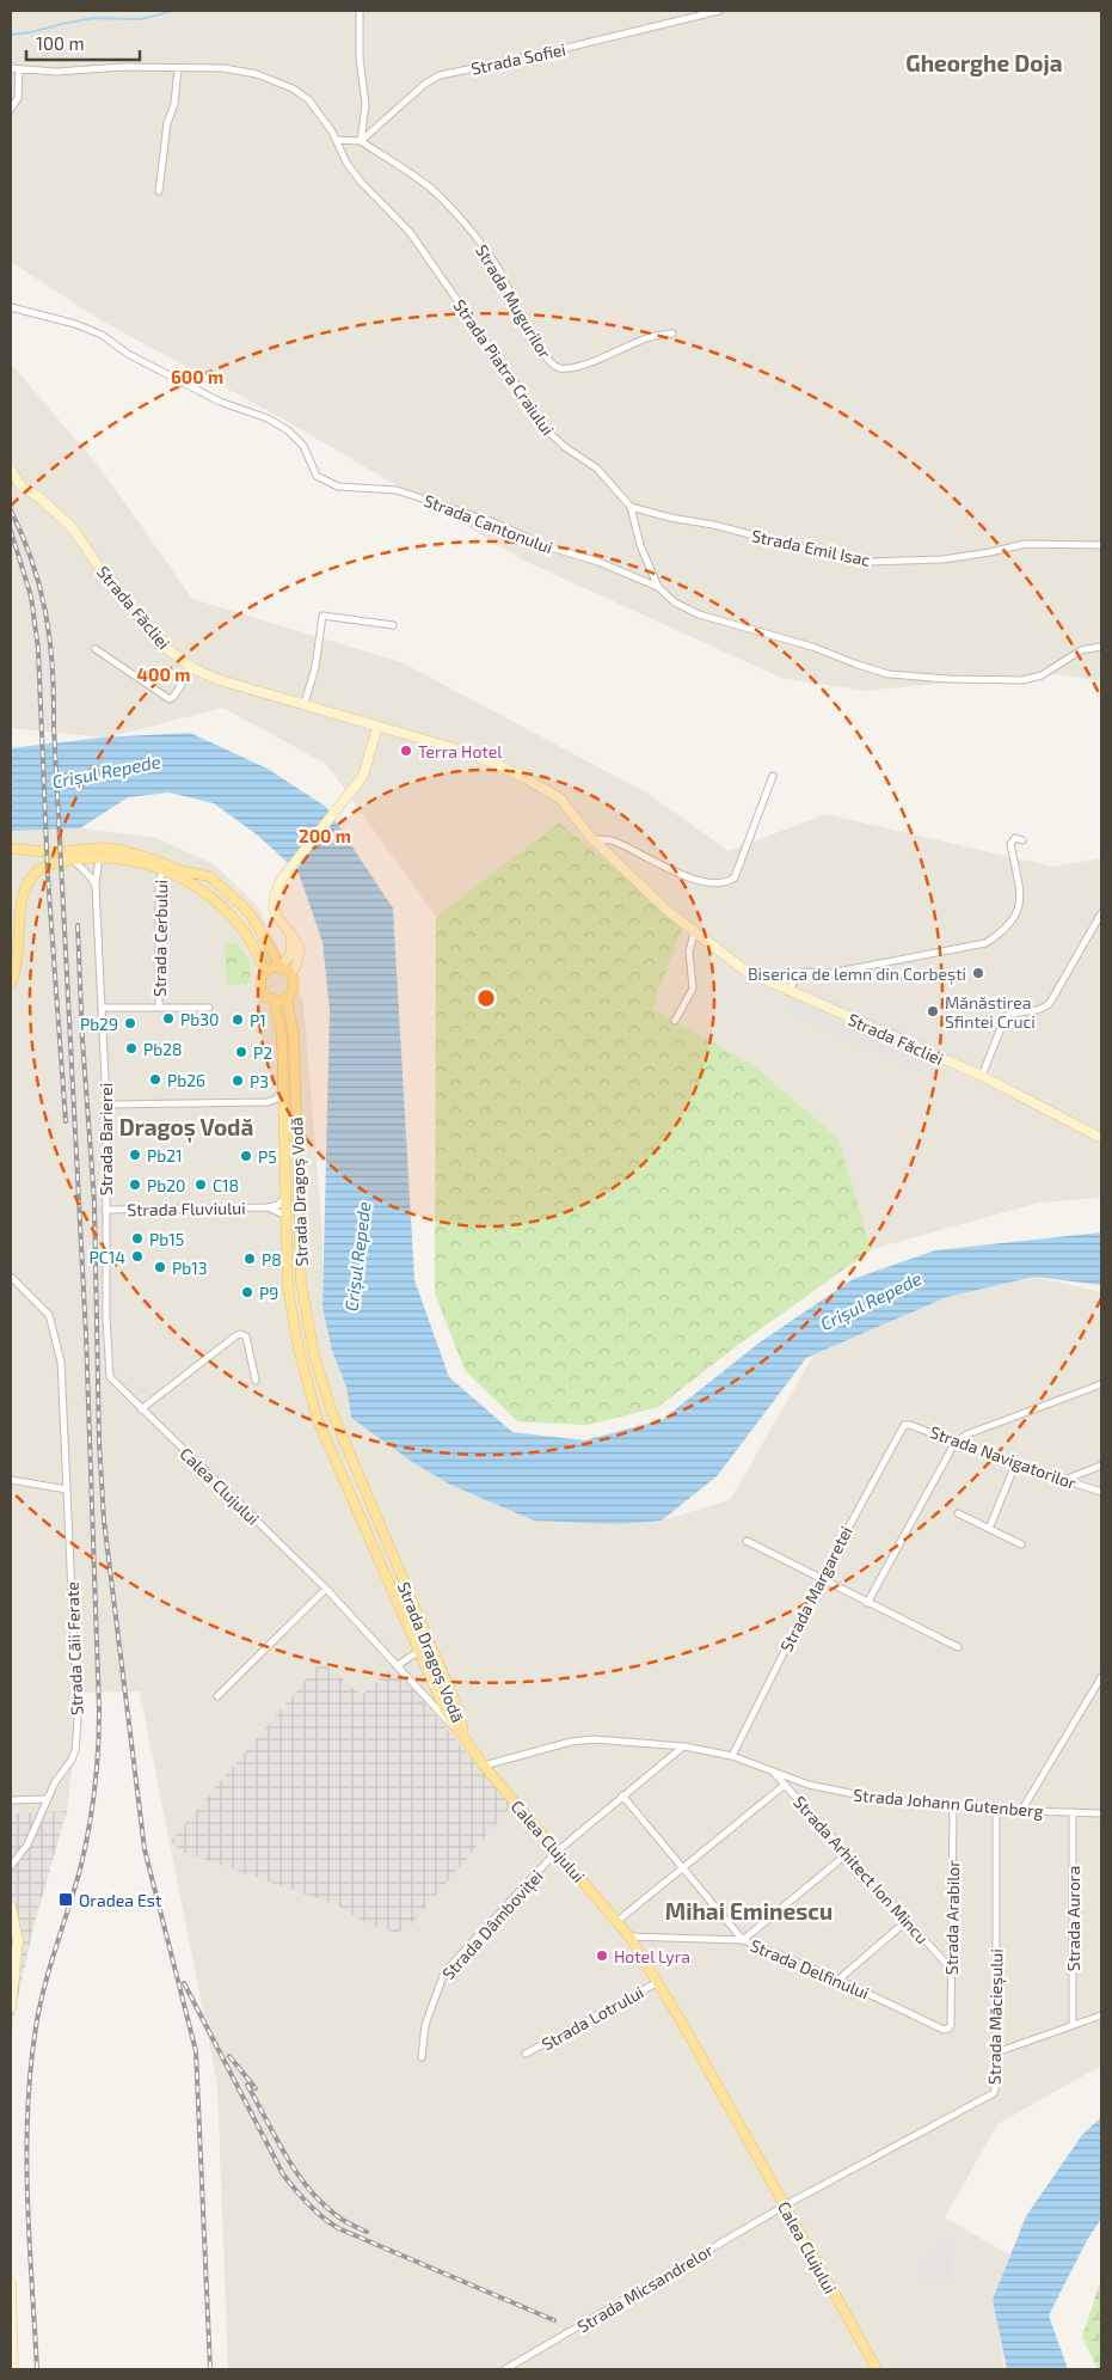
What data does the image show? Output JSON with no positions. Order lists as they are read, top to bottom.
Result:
{
  "streets": {
    "main road": ["Strada Dragoș Vodă", "Calea Clujului"],
    "street": [
      "Strada Sofiei",
      "Strada Mugurilor",
      "Strada Piatra Craiului",
      "Strada Cantonului",
      "Strada Emil Isac",
      "Strada Făcliei",
      "Strada Cerbului",
      "Strada Barierei",
      "Strada Fluviului",
      "Strada Navigatorilor",
      "Strada Margaretei",
      "Strada Căii Ferate",
      "Strada Johann Gutenberg",
      "Strada Arhitect Ion Mincu",
      "Strada Arabilor",
      "Strada Aurora",
      "Strada Dâmboviței",
      "Strada Delfinului",
      "Strada Măcieșului",
      "Strada Lotrului",
      "Strada Micsandrelor"
    ]
  },
  "crossings": [
    ["Strada Sofiei", "Strada Mugurilor"],
    ["Strada Piatra Craiului", "Strada Cantonului"],
    ["Strada Piatra Craiului", "Strada Emil Isac"],
    ["Strada Cerbului", "Strada Barierei"],
    ["Strada Cerbului", "Strada Dragoș Vodă"],
    ["Strada Barierei", "Strada Dragoș Vodă"],
    ["Strada Barierei", "Strada Fluviului"],
    ["Strada Barierei", "Calea Clujului"],
    ["Strada Dragoș Vodă", "Calea Clujului"],
    ["Strada Navigatorilor", "Strada Margaretei"],
    ["Calea Clujului", "Strada Johann Gutenberg"],
    ["Calea Clujului", "Strada Dâmboviței"],
    ["Calea Clujului", "Strada Delfinului"],
    ["Calea Clujului", "Strada Măcieșului"],
    ["Calea Clujului", "Strada Lotrului"],
    ["Calea Clujului", "Strada Micsandrelor"],
    ["Strada Margaretei", "Strada Johann Gutenberg"],
    ["Strada Johann Gutenberg", "Strada Arhitect Ion Mincu"],
    ["Strada Johann Gutenberg", "Strada Arabilor"],
    ["Strada Johann Gutenberg", "Strada Aurora"],
    ["Strada Johann Gutenberg", "Strada Dâmboviței"],
    ["Strada Johann Gutenberg", "Strada Măcieșului"],
    ["Strada Arhitect Ion Mincu", "Strada Arabilor"],
    ["Strada Arabilor", "Strada Delfinului"],
    ["Strada Măcieșului", "Strada Micsandrelor"]
  ],
  "districts": ["Gheorghe Doja", "Dragoș Vodă", "Mihai Eminescu"],
  "water": ["Crișul Repede"],
  "places": {
    "other": [
      "Terra Hotel",
      "Biserica de lemn din Corbești",
      "Mănăstirea Sfintei Cruci",
      "Pb30",
      "P1",
      "Pb29",
      "Pb28",
      "P2",
      "Pb26",
      "P3",
      "Pb21",
      "P5",
      "Pb20",
      "C18",
      "Pb15",
      "PC14",
      "P8",
      "Pb13",
      "P9",
      "Hotel Lyra"
    ],
    "transit": ["Oradea Est"]
  },
  "scale_bar": "100 m",
  "rings": ["600 m", "400 m", "200 m"]
}
